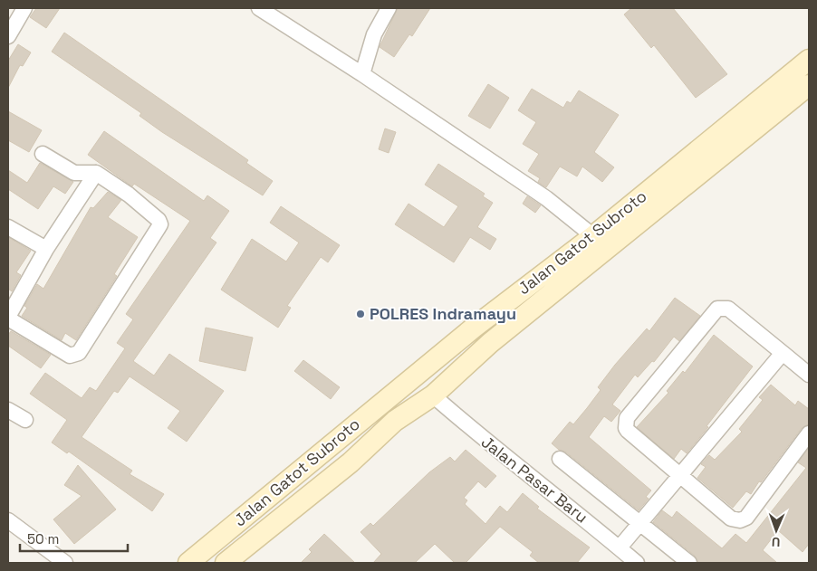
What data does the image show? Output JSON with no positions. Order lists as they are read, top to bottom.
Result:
{
  "streets": {
    "street": ["Jalan Gatot Subroto", "Jalan Pasar Baru"]
  },
  "crossings": [
    ["Jalan Gatot Subroto", "Jalan Pasar Baru"]
  ],
  "places": ["POLRES Indramayu"],
  "scale_bar": "50 m",
  "north": "bottom"
}
